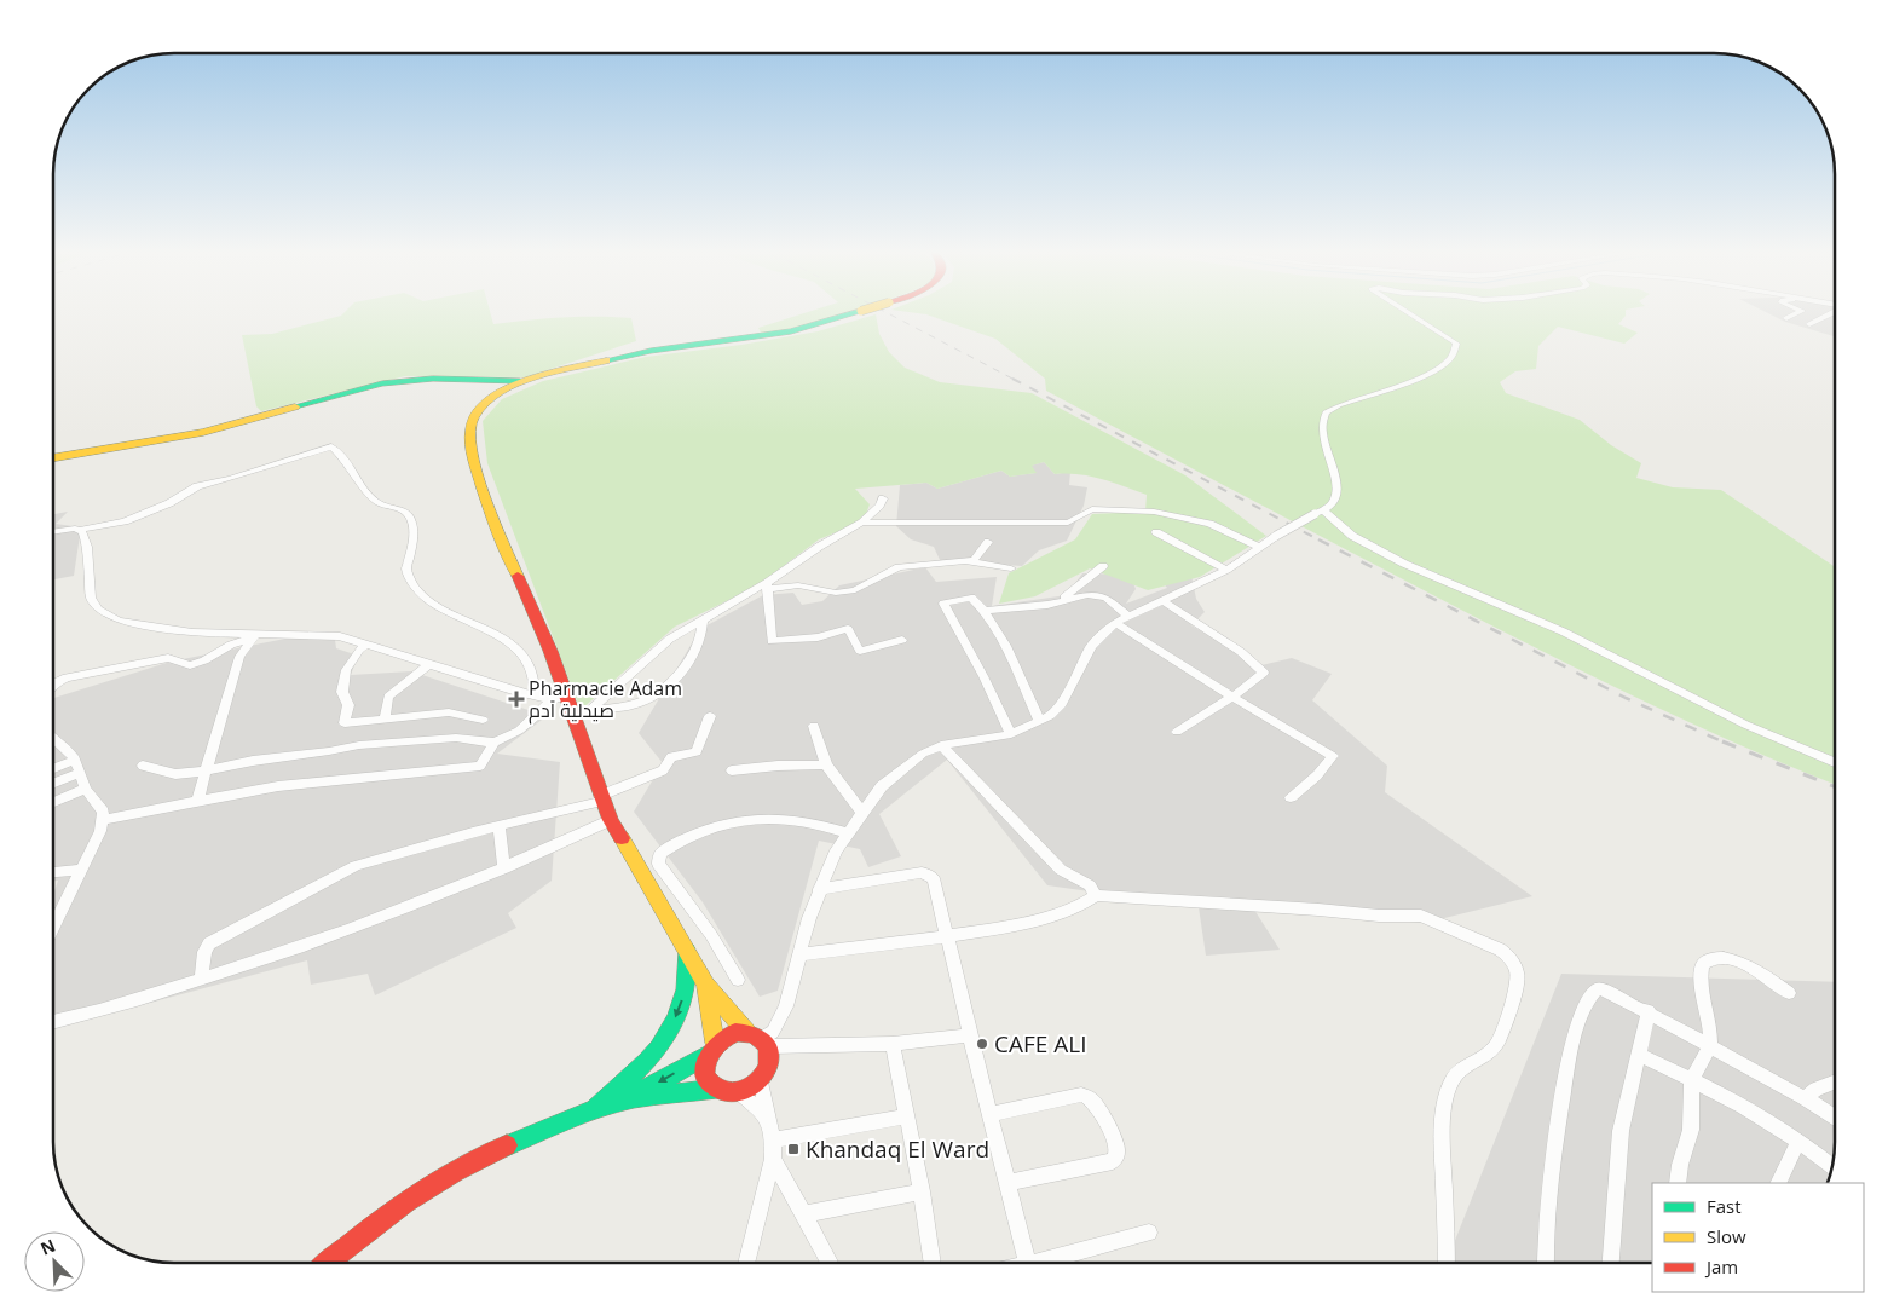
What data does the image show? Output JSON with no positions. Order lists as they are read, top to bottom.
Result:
{
  "places": {
    "health": ["Pharmacie Adam صيدلية اًدم"],
    "other": ["CAFE ALI"],
    "transit": ["Khandaq El Ward"]
  },
  "legend": ["Fast", "Slow", "Jam"],
  "north": "top left"
}
